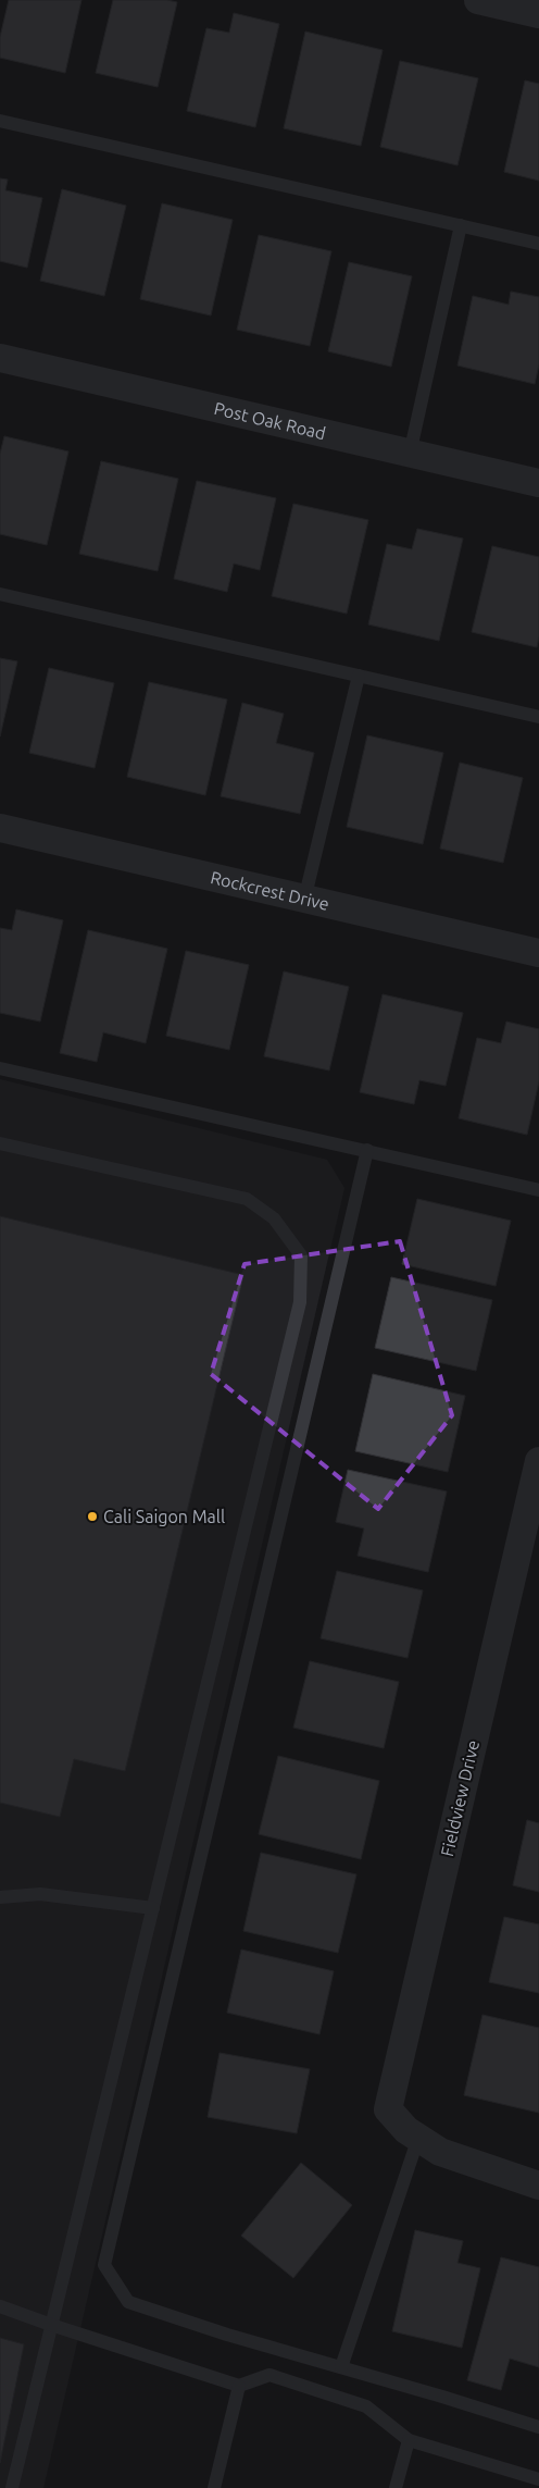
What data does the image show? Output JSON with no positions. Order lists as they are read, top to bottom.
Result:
{
  "streets": {
    "street": ["Post Oak Road", "Rockcrest Drive", "Fieldview Drive"]
  },
  "places": ["Cali Saigon Mall"]
}
